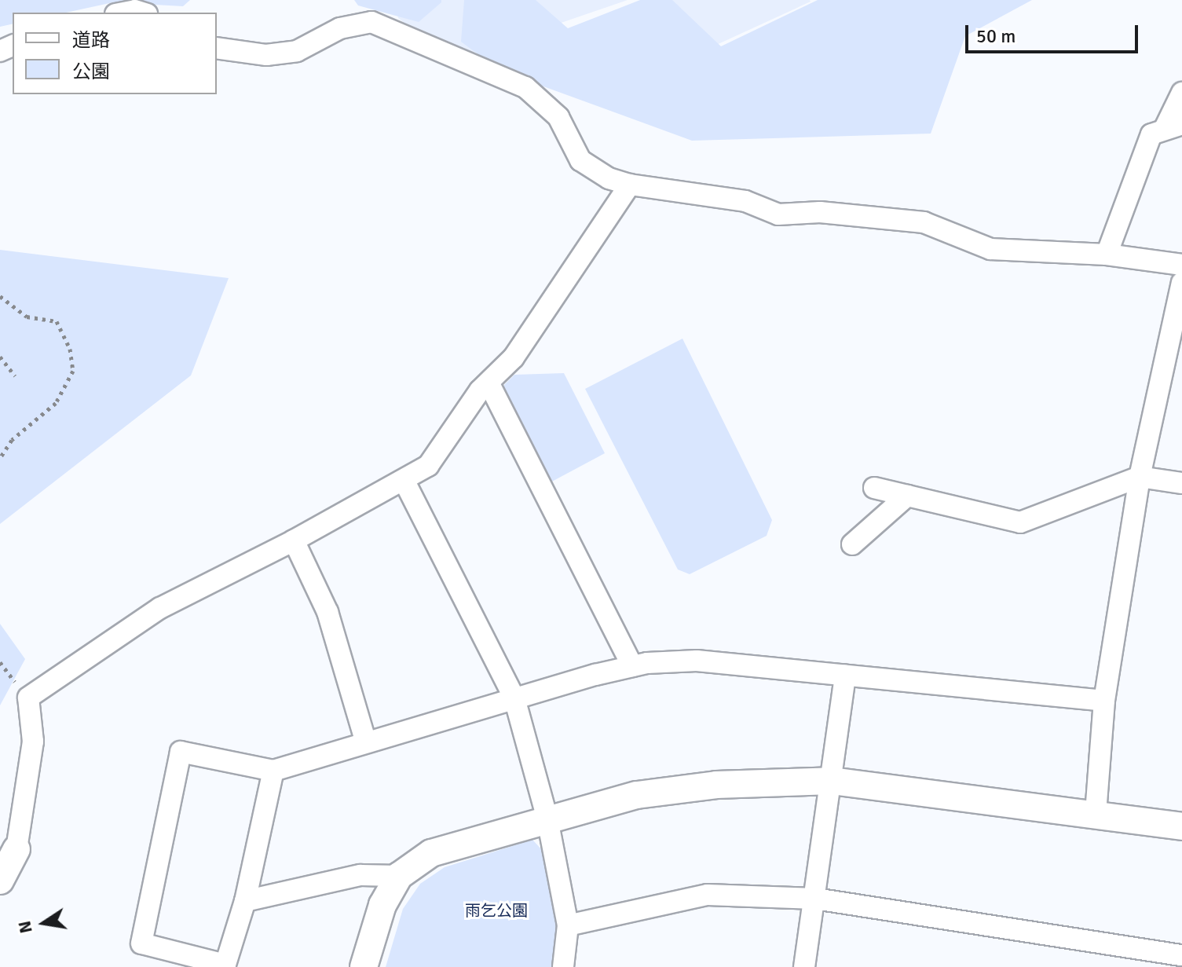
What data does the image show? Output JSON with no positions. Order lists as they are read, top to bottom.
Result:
{
  "parks": ["雨乞公園"],
  "legend": ["道路", "公園"],
  "scale_bar": "50 m",
  "north": "left"
}
